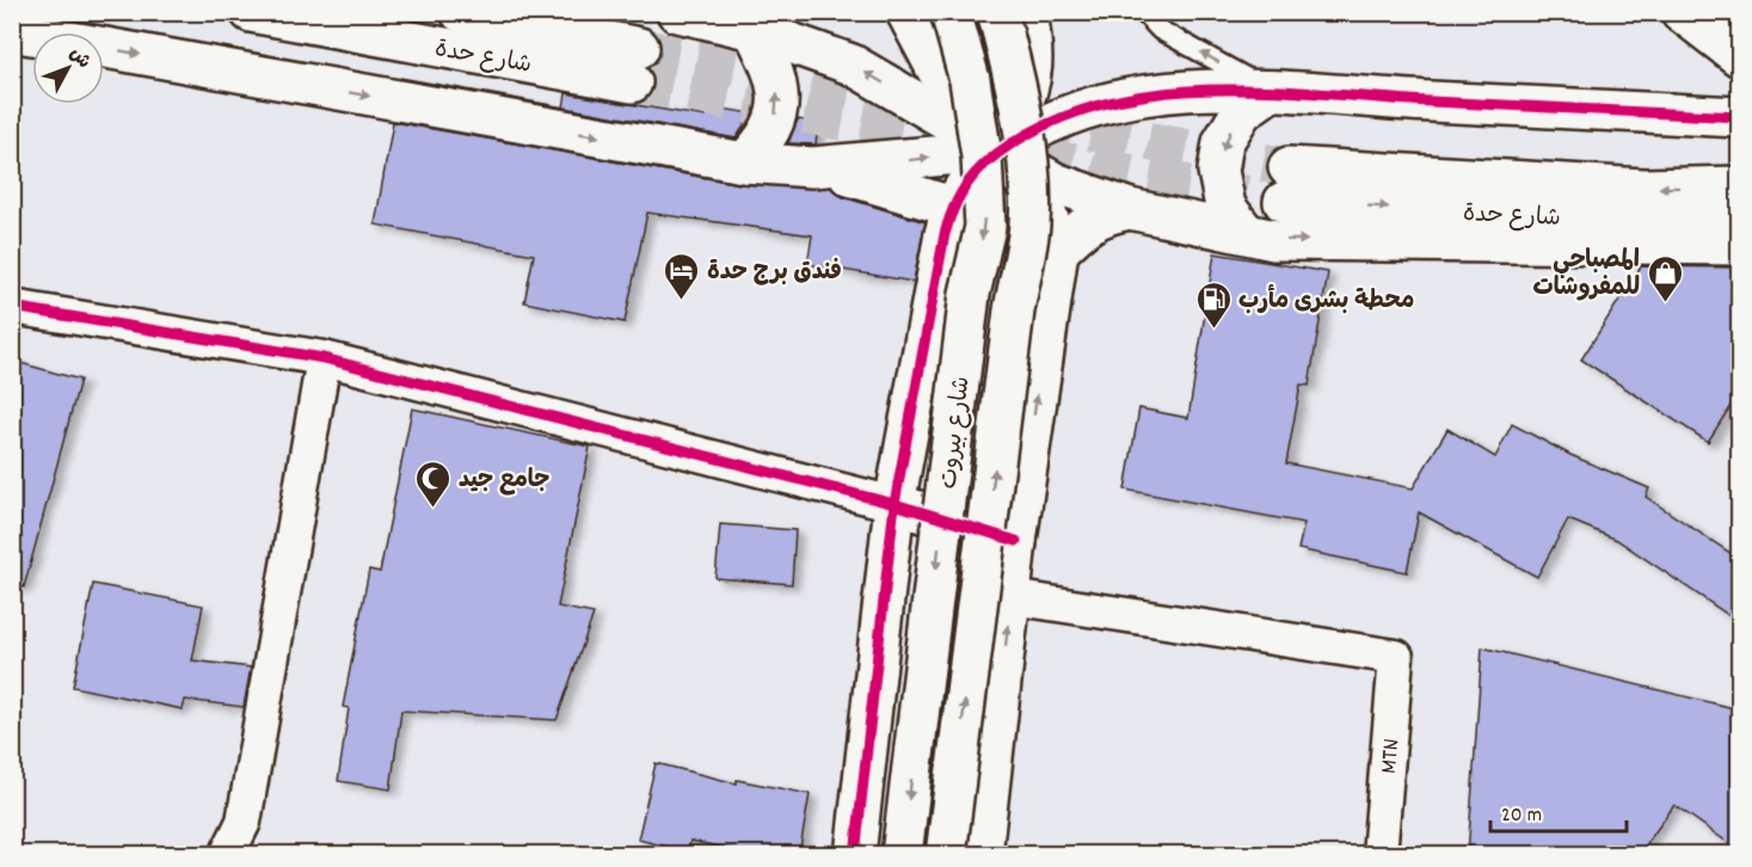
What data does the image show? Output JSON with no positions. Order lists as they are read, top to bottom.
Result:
{
  "streets": {
    "street": ["شارع حدة", "شارع بيروت", "MTN"]
  },
  "places": {
    "hotel": ["فندق برج حدة"],
    "shop": ["المصباحي للمفروشات"],
    "fuel station": ["محطة بشرى مأرب"],
    "mosque": ["جامع جيد"]
  },
  "scale_bar": "20 m",
  "north": "top right"
}
